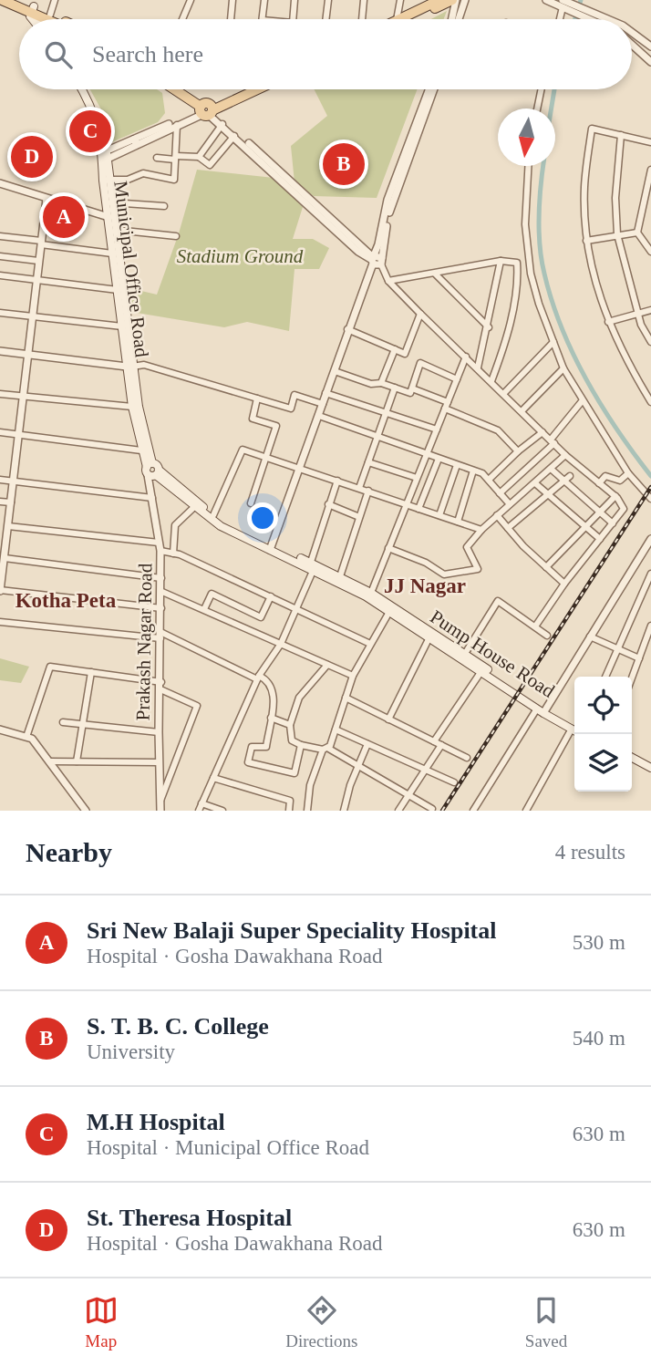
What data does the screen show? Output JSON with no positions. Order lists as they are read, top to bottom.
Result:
{
  "streets": {
    "main road": ["Municipal Office Road", "Pump House Road"],
    "street": ["Prakash Nagar Road"]
  },
  "crossings": [
    ["Municipal Office Road", "Prakash Nagar Road"]
  ],
  "districts": ["JJ Nagar", "Kotha Peta"],
  "parks": ["Stadium Ground"],
  "north": "bottom",
  "page": {
    "search": "Search here",
    "pins": [
      "C",
      "D",
      "B",
      "A"
    ],
    "heading": ["Nearby", "4 results"],
    "list": [
      {
        "mark": "A",
        "name": "Sri New Balaji Super Speciality Hospital",
        "note": "Hospital · Gosha Dawakhana Road",
        "value": "530 m"
      },
      {
        "mark": "B",
        "name": "S. T. B. C. College",
        "note": "University",
        "value": "540 m"
      },
      {
        "mark": "C",
        "name": "M.H Hospital",
        "note": "Hospital · Municipal Office Road",
        "value": "630 m"
      },
      {
        "mark": "D",
        "name": "St. Theresa Hospital",
        "note": "Hospital · Gosha Dawakhana Road",
        "value": "630 m"
      }
    ],
    "nav": ["Map", "Directions", "Saved"]
  }
}
